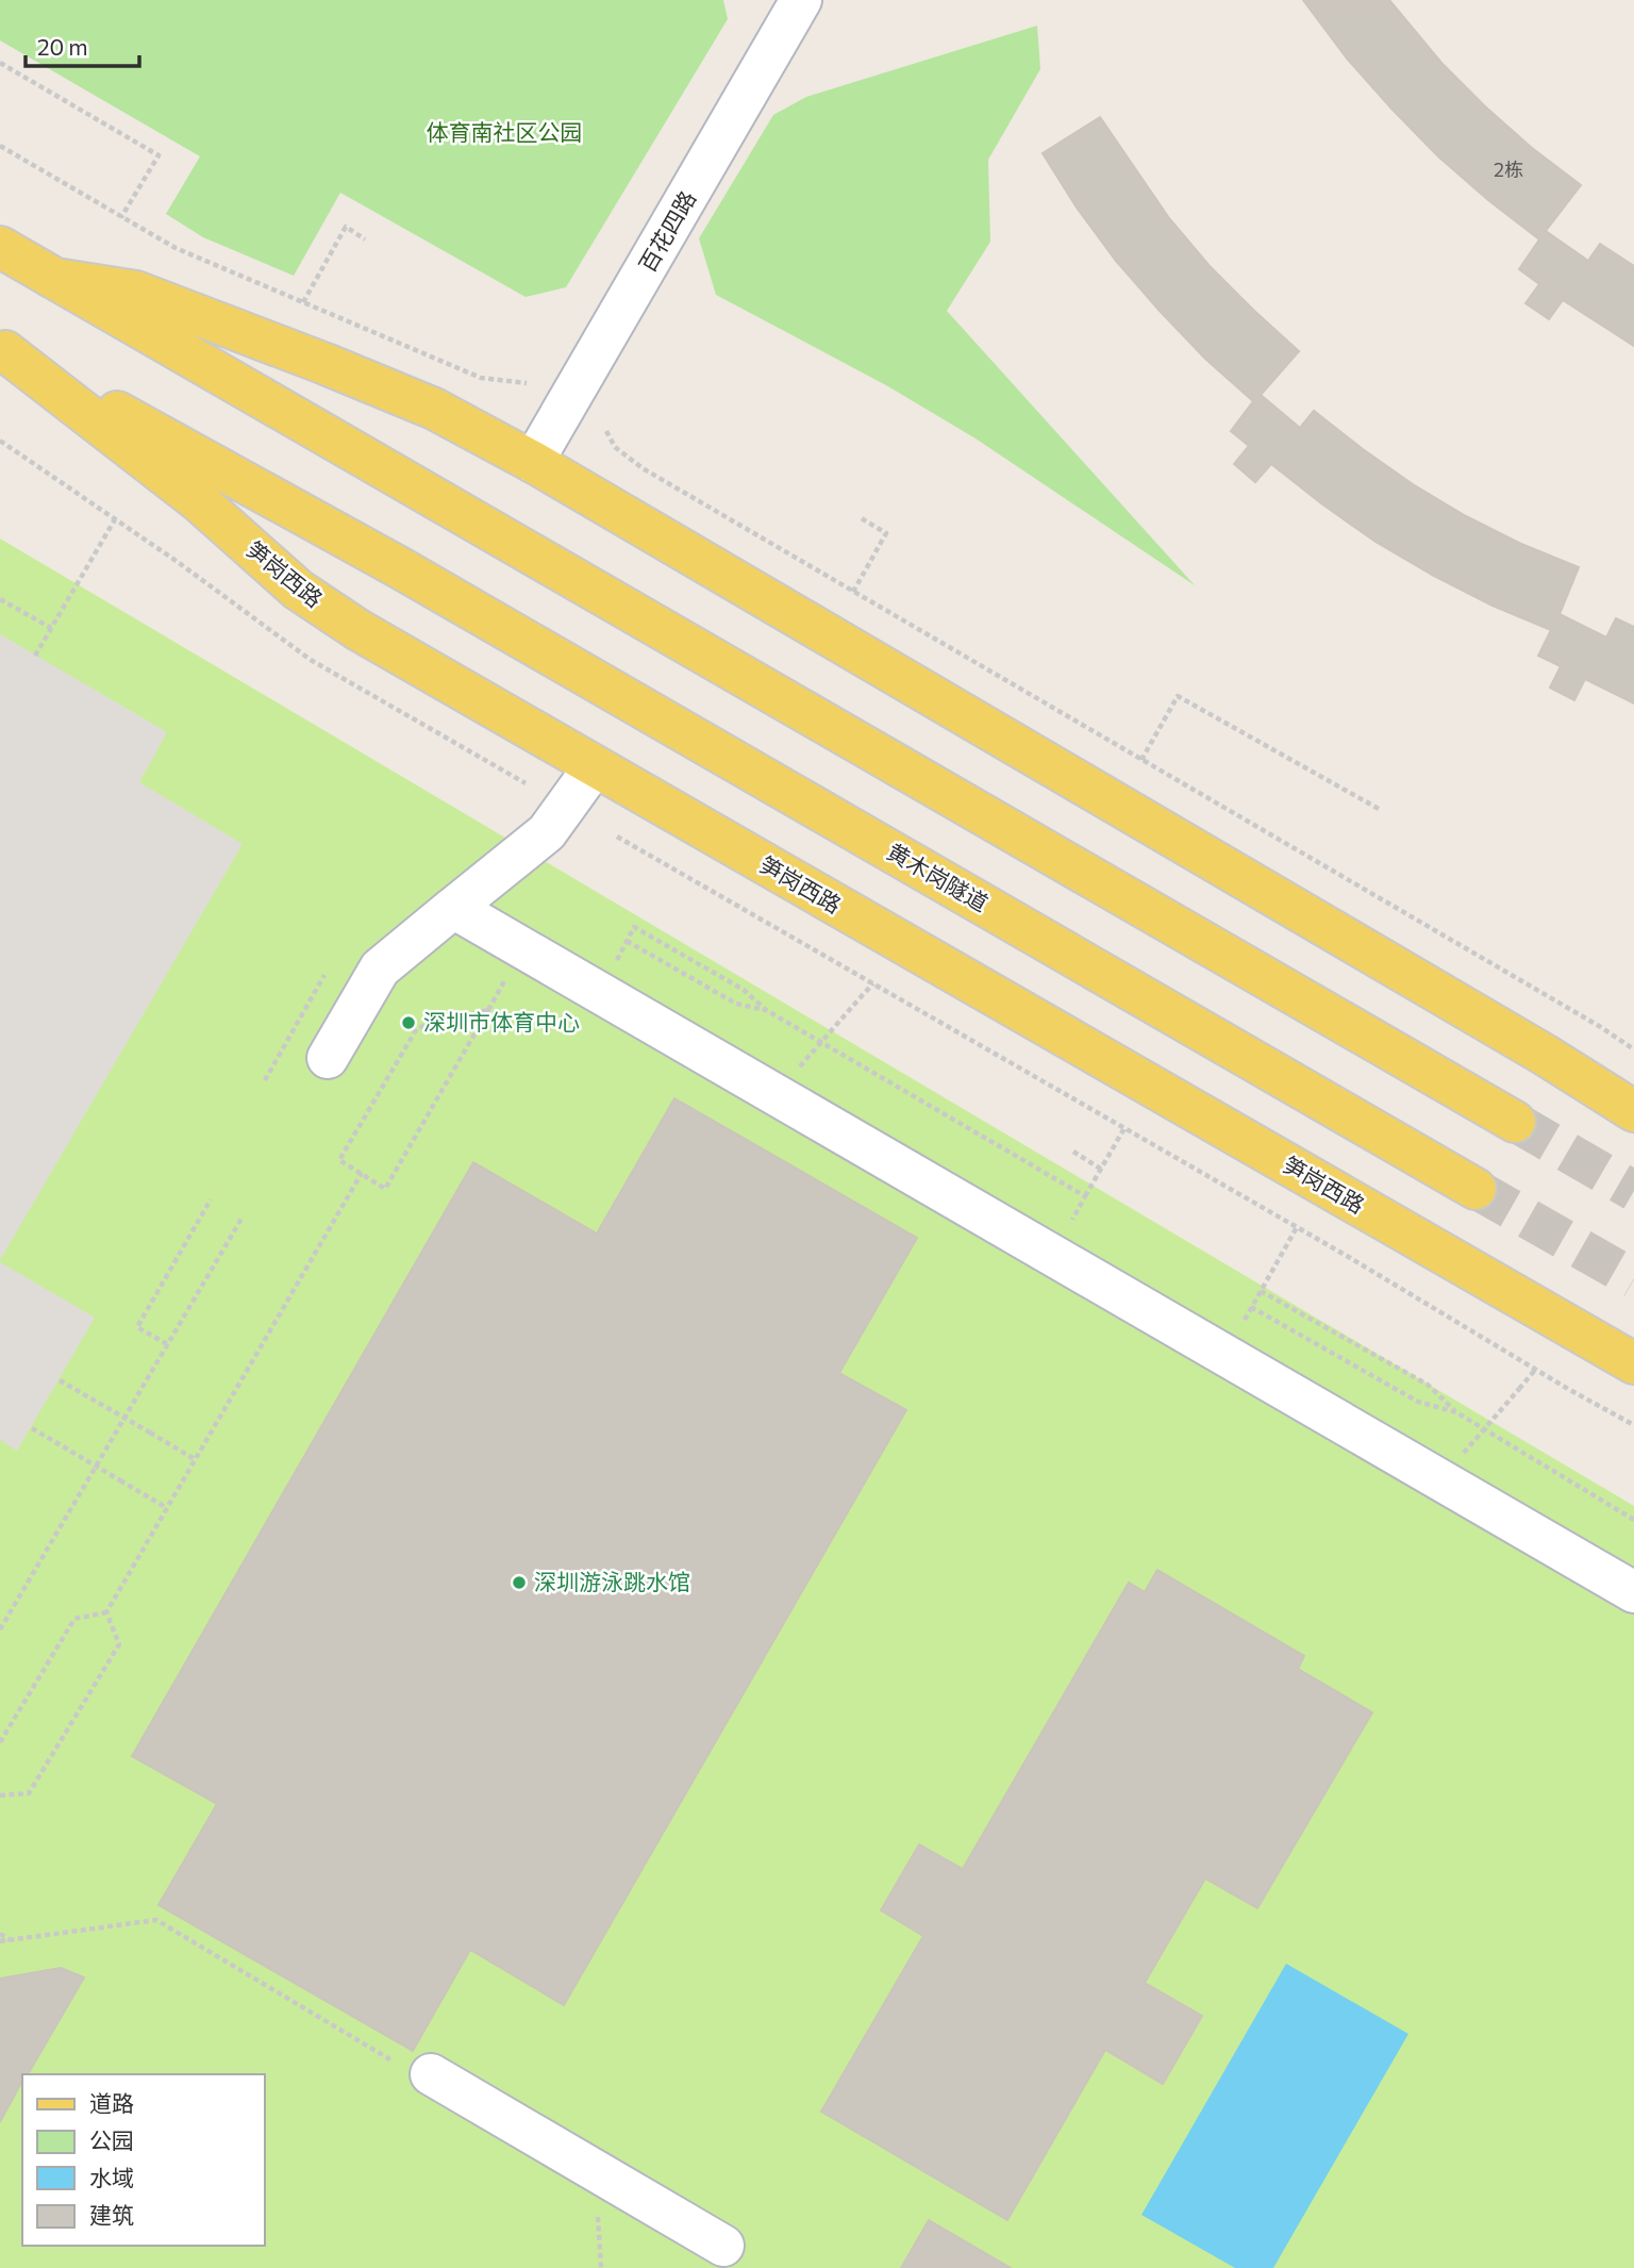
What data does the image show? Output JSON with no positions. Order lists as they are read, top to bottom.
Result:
{
  "streets": {
    "main road": ["笋岗西路", "黄木岗隧道"],
    "street": ["百花四路"]
  },
  "crossings": [
    ["笋岗西路", "黄木岗隧道"]
  ],
  "parks": ["体育南社区公园"],
  "places": ["深圳市体育中心", "深圳游泳跳水馆"],
  "house_numbers": ["2栋"],
  "legend": [
    "道路",
    "公园",
    "水域",
    "建筑"
  ],
  "scale_bar": "20 m"
}
